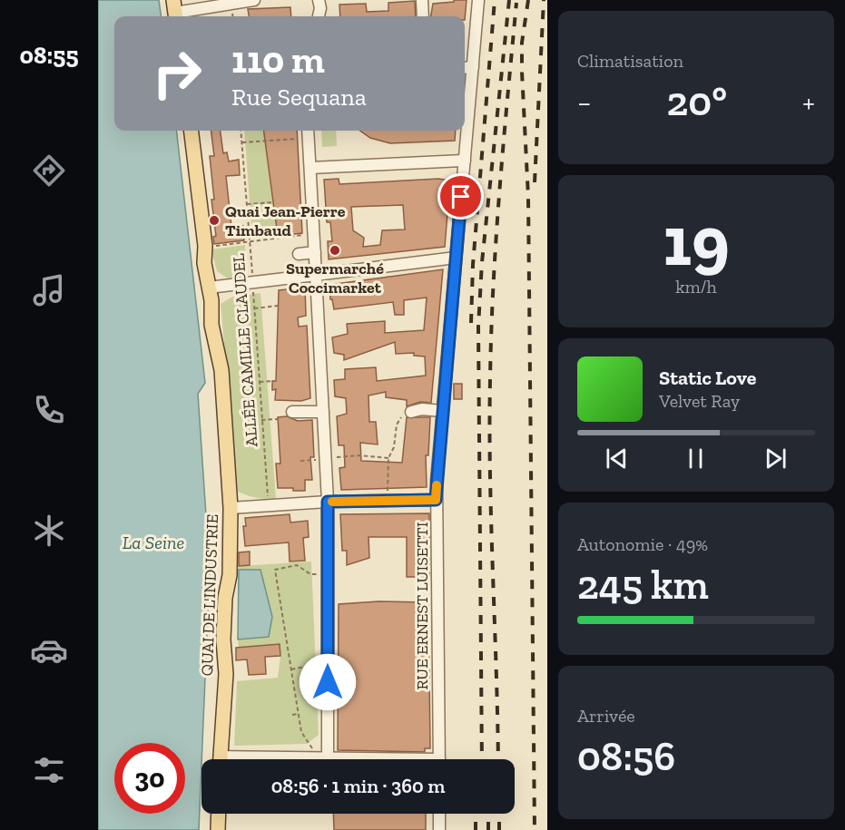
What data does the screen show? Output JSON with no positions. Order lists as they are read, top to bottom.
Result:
{
  "streets": {
    "main road": ["QUAI DE L'INDUSTRIE"],
    "street": ["RUE ERNEST LUISETTI"],
    "path": ["ALLÉE CAMILLE CLAUDEL"]
  },
  "water": ["La Seine"],
  "places": ["Quai Jean-Pierre Timbaud", "Supermarché Coccimarket"],
  "page": {
    "tabs": "08:55",
    "tile": [
      "Climatisation",
      ["19", "km/h"],
      ["Autonomie · 49%", "245 km"],
      ["Arrivée", "08:56"]
    ],
    "turn": ["110 m", "Rue Sequana"],
    "heat": ["−", "20°", "+"],
    "song": ["Static Love", "Velvet Ray"],
    "limit": "30",
    "trip": "08:56 · 1 min · 360 m"
  }
}
